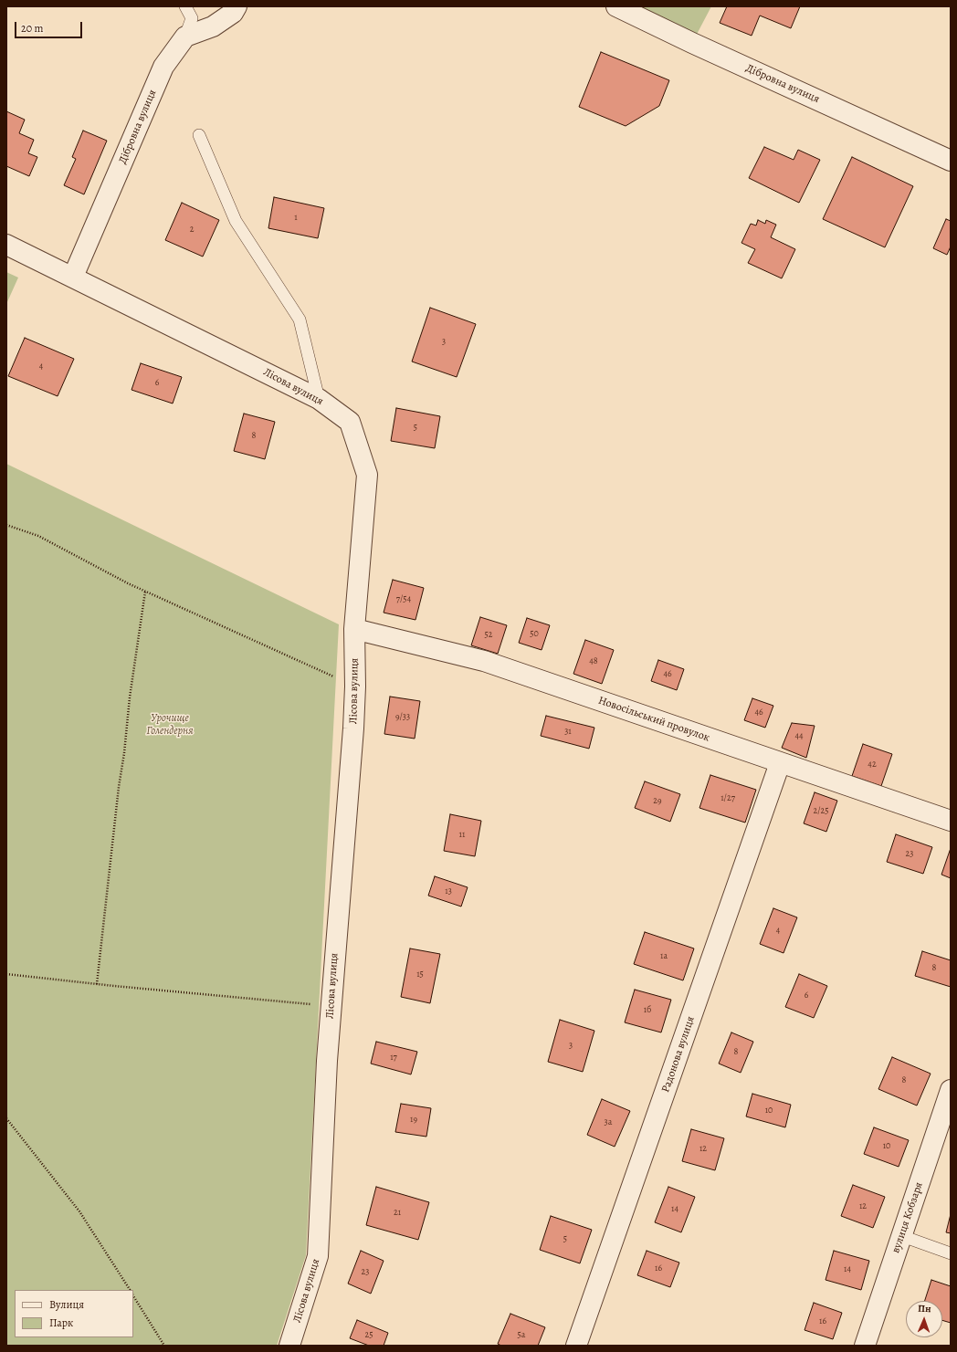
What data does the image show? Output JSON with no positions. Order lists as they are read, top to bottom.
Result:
{
  "streets": {
    "street": [
      "Дібровна вулиця",
      "Лісова вулиця",
      "Новосільський провулок",
      "Радонова вулиця",
      "вулиця Кобзаря"
    ]
  },
  "crossings": [
    ["Дібровна вулиця", "Лісова вулиця"],
    ["Лісова вулиця", "Новосільський провулок"],
    ["Новосільський провулок", "Радонова вулиця"]
  ],
  "parks": ["Урочище Голендерня"],
  "house_numbers": [
    "1",
    "2",
    "3",
    "4",
    "6",
    "5",
    "8",
    "7/54",
    "50",
    "52",
    "48",
    "46",
    "46",
    "9/33",
    "31",
    "44",
    "42",
    "1/27",
    "29",
    "2/25",
    "11",
    "23",
    "13",
    "4",
    "1а",
    "8",
    "15",
    "6",
    "1б",
    "3",
    "8",
    "17",
    "8",
    "10",
    "19",
    "3а",
    "10",
    "12",
    "12",
    "14",
    "21",
    "5",
    "16",
    "14",
    "23",
    "16",
    "25",
    "5а"
  ],
  "legend": ["Вулиця", "Парк"],
  "scale_bar": "20 m",
  "north": "top"
}
